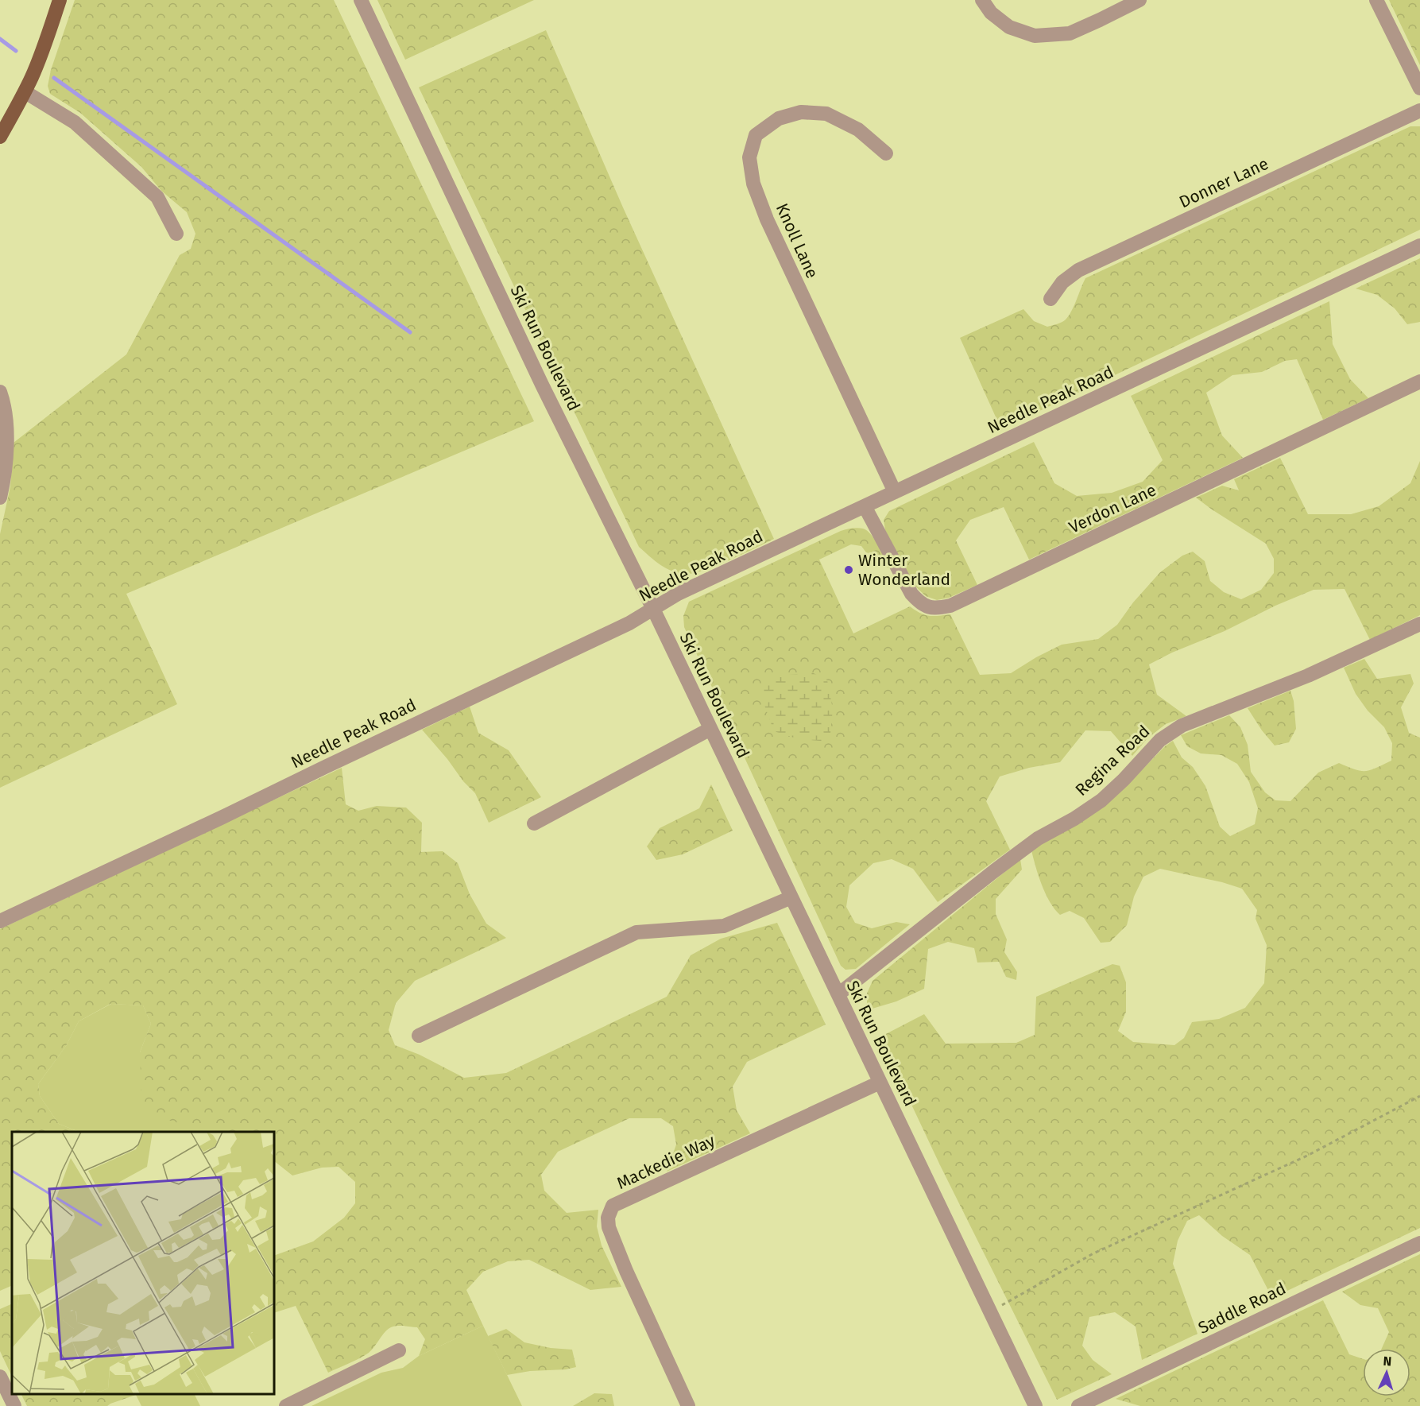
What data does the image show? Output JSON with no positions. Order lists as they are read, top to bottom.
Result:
{
  "streets": {
    "street": [
      "Donner Lane",
      "Knoll Lane",
      "Ski Run Boulevard",
      "Needle Peak Road",
      "Verdon Lane",
      "Regina Road",
      "Mackedie Way",
      "Saddle Road"
    ]
  },
  "crossings": [
    ["Knoll Lane", "Needle Peak Road"],
    ["Ski Run Boulevard", "Needle Peak Road"],
    ["Ski Run Boulevard", "Regina Road"],
    ["Ski Run Boulevard", "Mackedie Way"],
    ["Needle Peak Road", "Verdon Lane"]
  ],
  "places": ["Winter Wonderland"],
  "north": "top"
}
